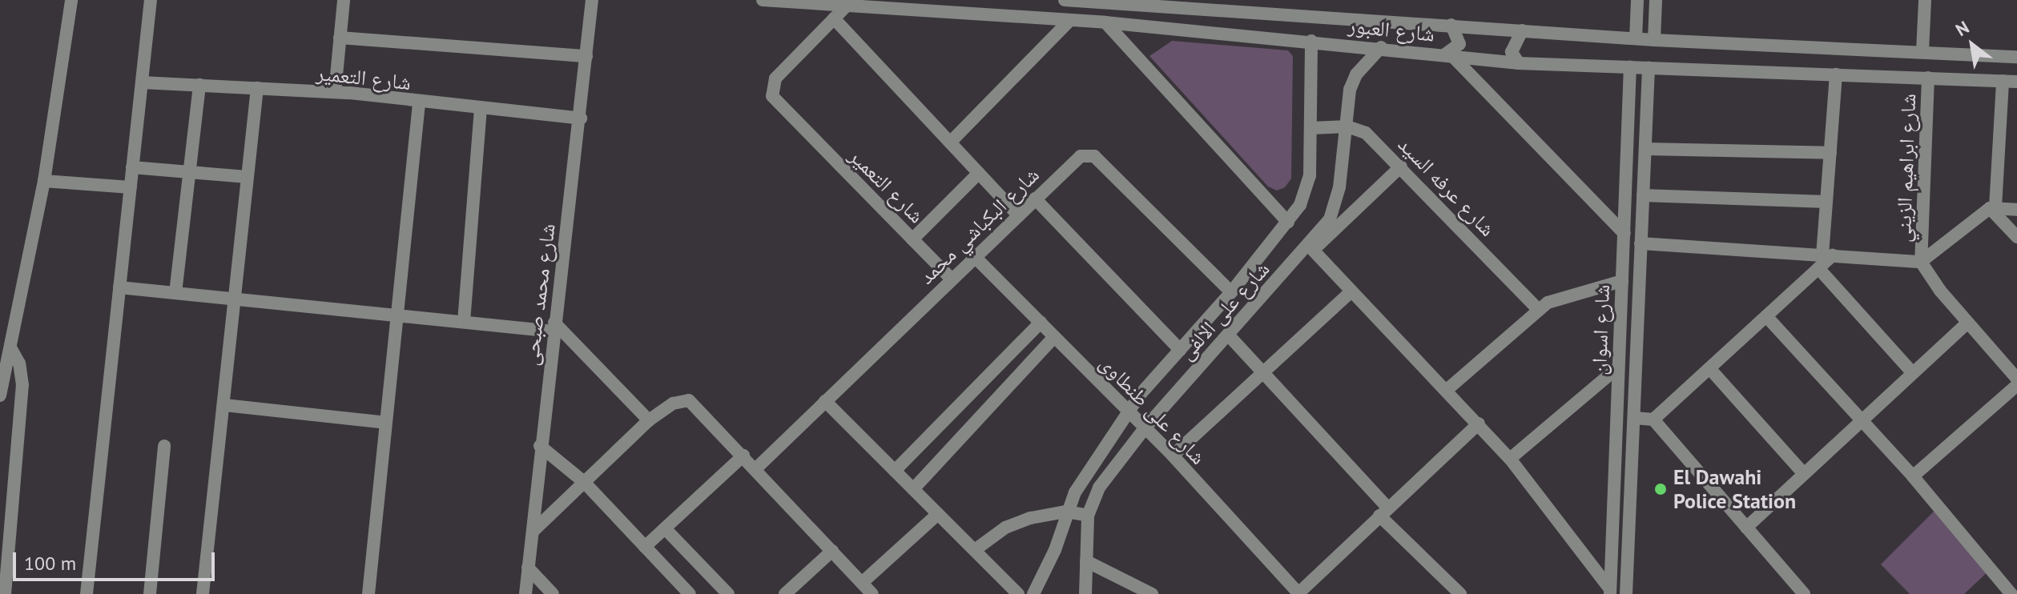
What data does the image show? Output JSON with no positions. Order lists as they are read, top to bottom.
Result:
{
  "streets": {
    "street": [
      "شارع العبور",
      "شارع التعمير",
      "شارع ابراهيم الزيني",
      "شارع عرفه السيد",
      "شارع البكباشي محمد",
      "شارع محمد صبحى",
      "شارع على الالفى",
      "شارع اسوان",
      "شارع على طنطاوى"
    ]
  },
  "crossings": [
    ["شارع العبور", "شارع التعمير"],
    ["شارع العبور", "شارع ابراهيم الزيني"],
    ["شارع العبور", "شارع على الالفى"],
    ["شارع العبور", "شارع اسوان"],
    ["شارع التعمير", "شارع البكباشي محمد"],
    ["شارع التعمير", "شارع محمد صبحى"],
    ["شارع عرفه السيد", "شارع على الالفى"],
    ["شارع البكباشي محمد", "شارع على الالفى"],
    ["شارع البكباشي محمد", "شارع على طنطاوى"],
    ["شارع على الالفى", "شارع على طنطاوى"]
  ],
  "places": ["El Dawahi Police Station"],
  "scale_bar": "100 m",
  "north": "top left"
}
